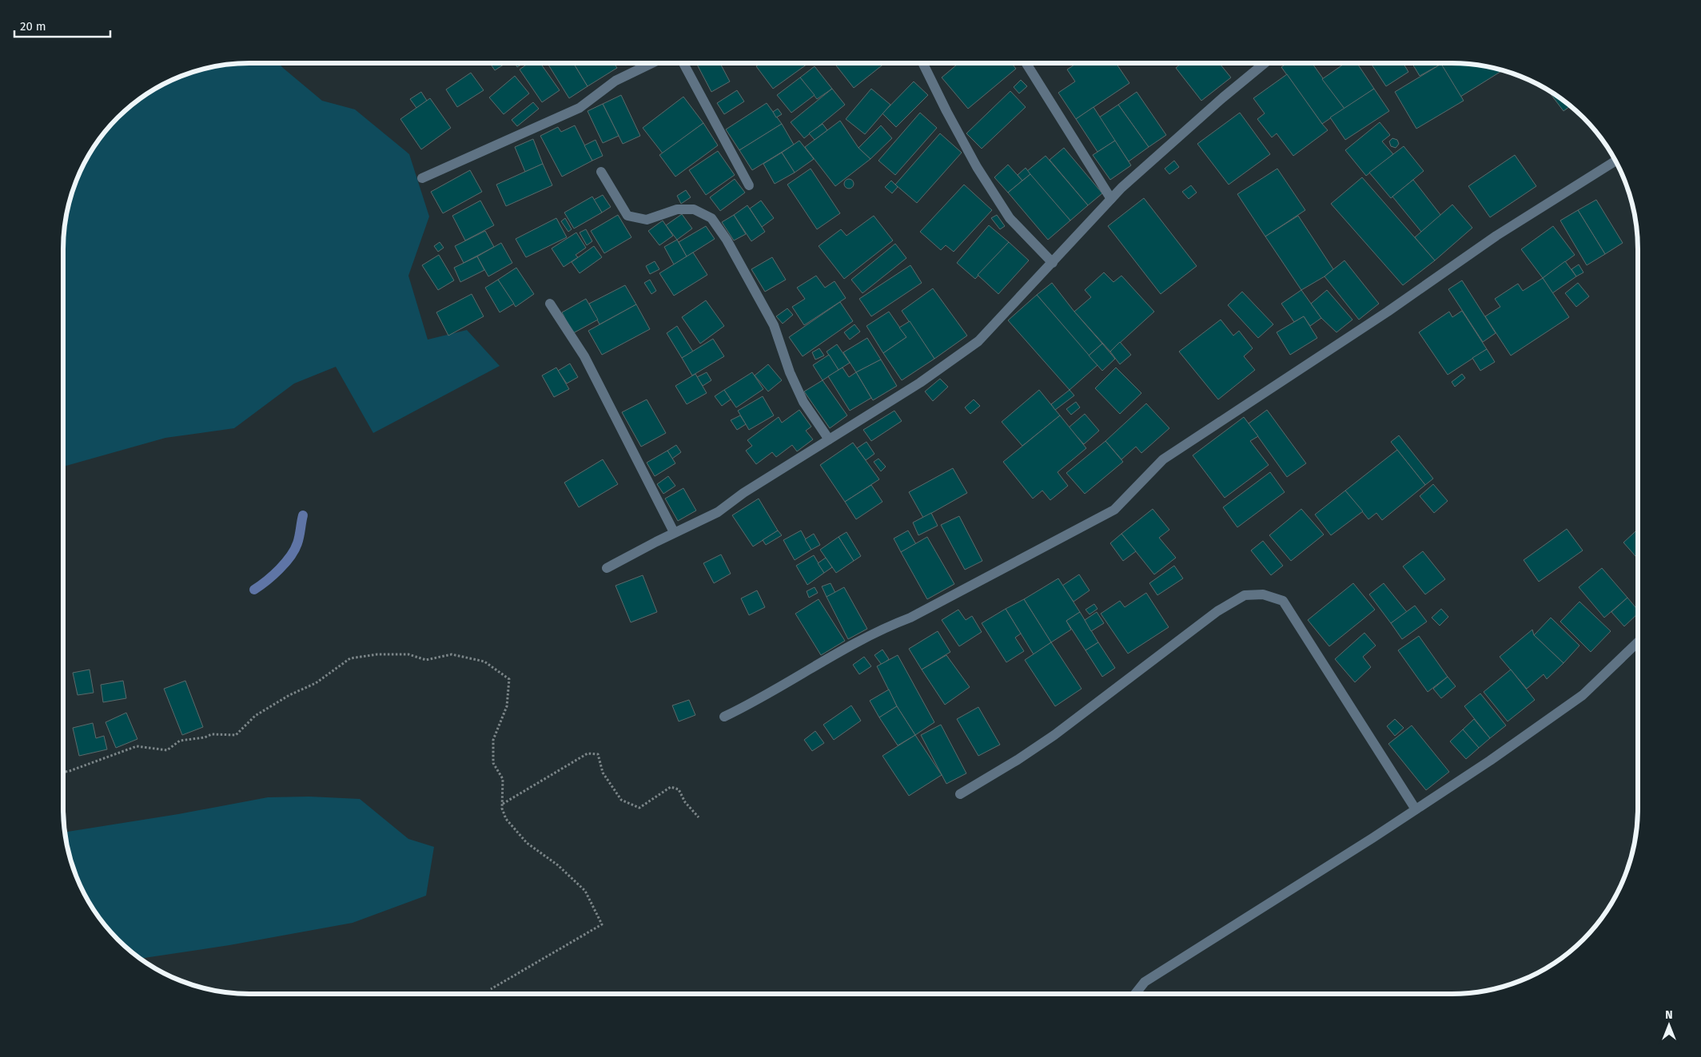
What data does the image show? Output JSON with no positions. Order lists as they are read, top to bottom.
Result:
{
  "scale_bar": "20 m",
  "north": "top"
}
